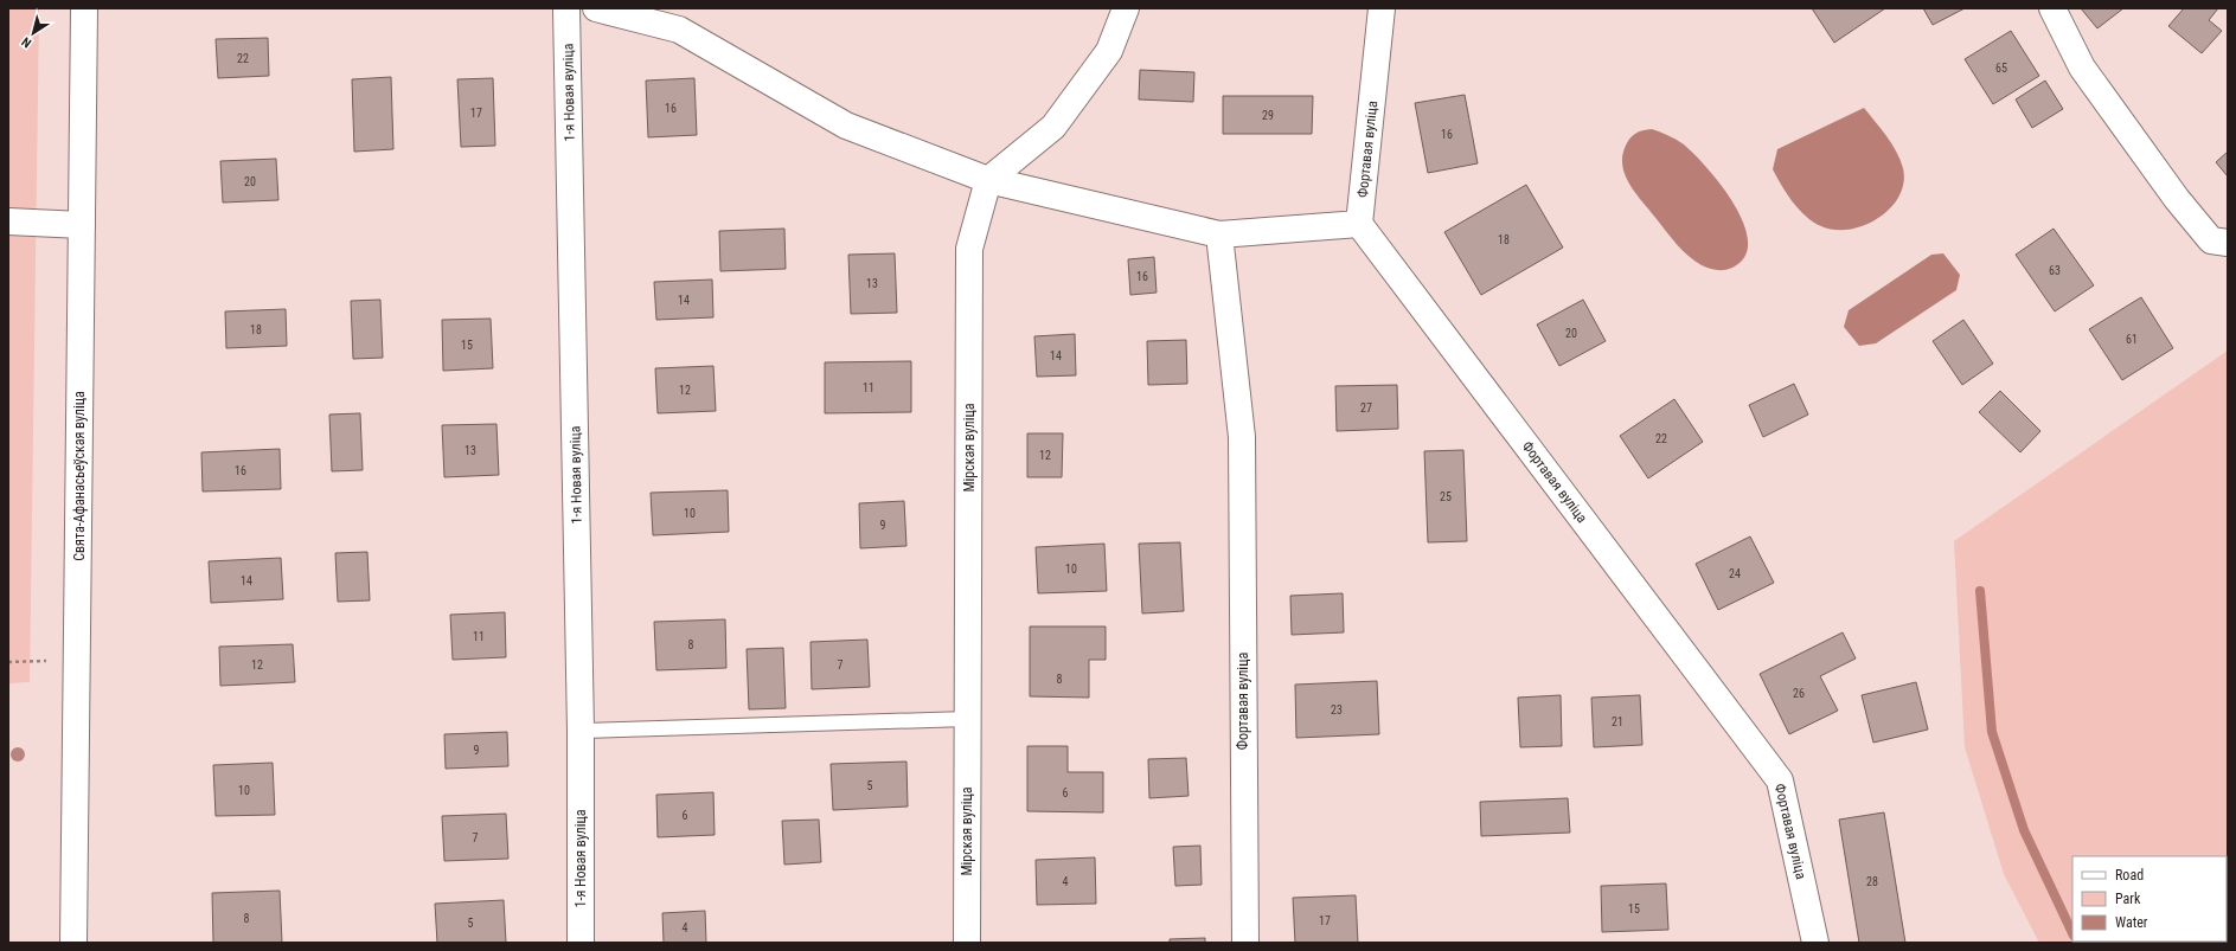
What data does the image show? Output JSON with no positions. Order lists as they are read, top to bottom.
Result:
{
  "streets": {
    "street": [
      "1-я Новая вуліца",
      "Фортавая вуліца",
      "Мірская вуліца",
      "Свята-Афанасьеўская вуліца"
    ]
  },
  "house_numbers": [
    "22",
    "65",
    "16",
    "17",
    "29",
    "16",
    "20",
    "18",
    "63",
    "16",
    "13",
    "14",
    "18",
    "20",
    "61",
    "15",
    "14",
    "11",
    "12",
    "27",
    "22",
    "13",
    "12",
    "16",
    "25",
    "10",
    "9",
    "10",
    "24",
    "14",
    "11",
    "8",
    "12",
    "7",
    "8",
    "26",
    "23",
    "21",
    "9",
    "5",
    "10",
    "6",
    "6",
    "7",
    "4",
    "28",
    "15",
    "8",
    "17",
    "5",
    "4"
  ],
  "legend": ["Road", "Park", "Water"],
  "north": "bottom left"
}
